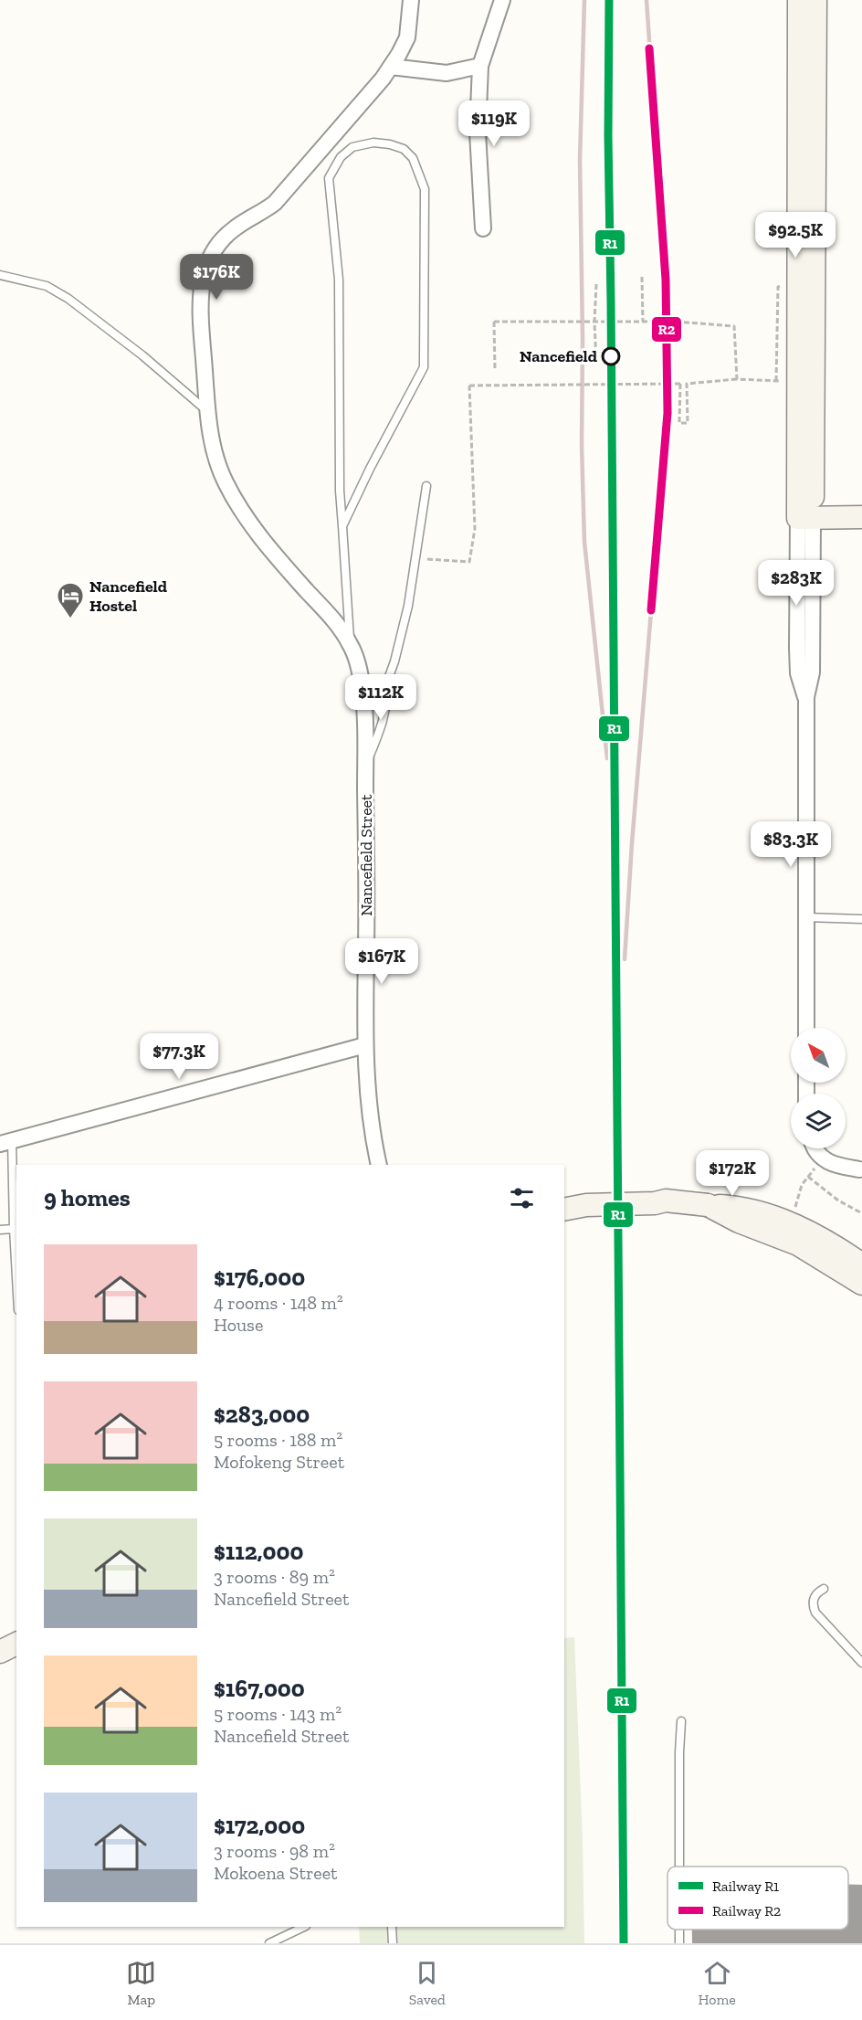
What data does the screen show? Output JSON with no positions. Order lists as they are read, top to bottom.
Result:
{
  "streets": {
    "street": ["Nancefield Street"]
  },
  "places": {
    "other": ["Nancefield"],
    "hotel": ["Nancefield Hostel"]
  },
  "lines": ["rail line R1", "rail line R2"],
  "legend": ["Railway R1", "Railway R2"],
  "north": "top left",
  "page": {
    "price": [
      "$119K",
      "$92.5K",
      "$176K",
      "$283K",
      "$112K",
      "$83.3K",
      "$167K",
      "$77.3K",
      "$172K"
    ],
    "heading": "9 homes",
    "list": [
      {
        "name": "$176,000",
        "note": "4 rooms · 148 m² · House"
      },
      {
        "name": "$283,000",
        "note": "5 rooms · 188 m² · Mofokeng Street"
      },
      {
        "name": "$112,000",
        "note": "3 rooms · 89 m² · Nancefield Street"
      },
      {
        "name": "$167,000",
        "note": "5 rooms · 143 m² · Nancefield Street"
      },
      {
        "name": "$172,000",
        "note": "3 rooms · 98 m² · Mokoena Street"
      }
    ],
    "tabs": ["Map", "Saved", "Home"]
  }
}
